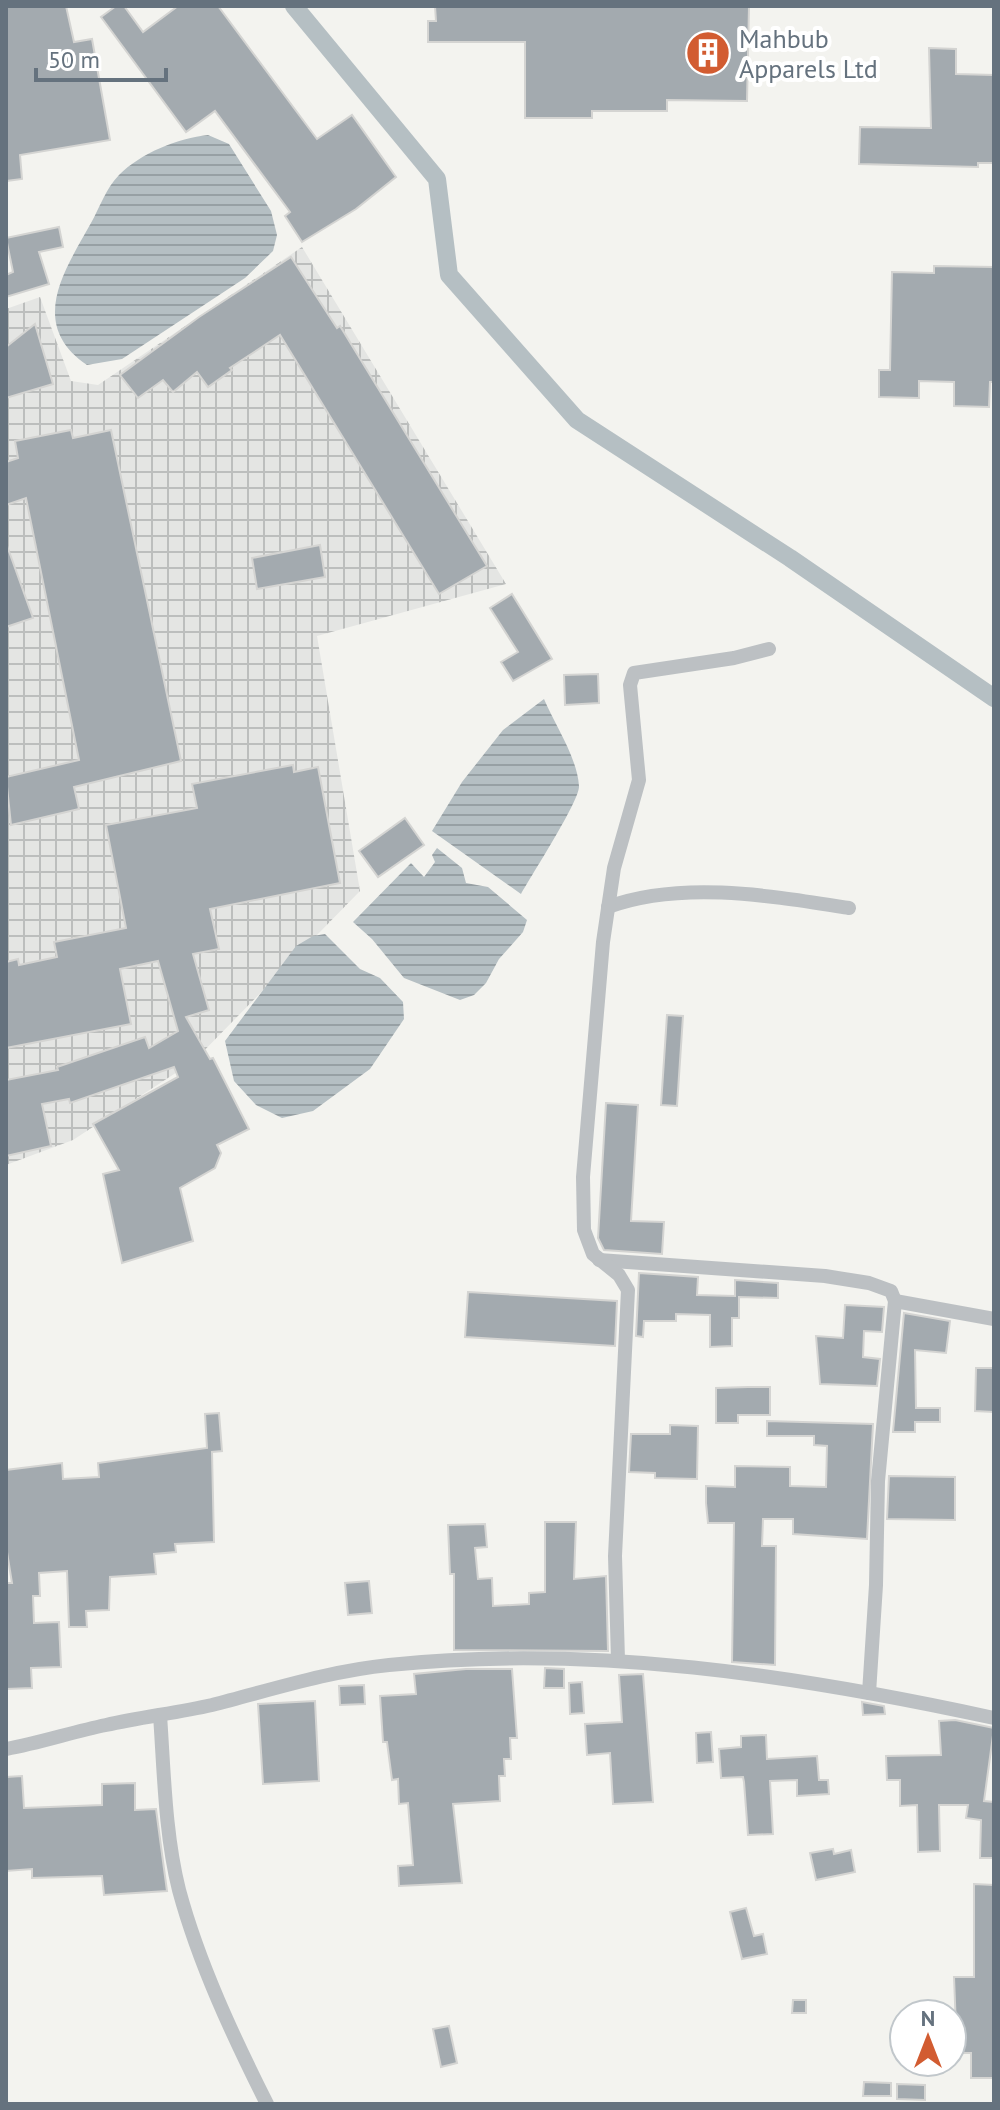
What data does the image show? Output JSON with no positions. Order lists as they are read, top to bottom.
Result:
{
  "places": {
    "building": ["Mahbub Apparels Ltd"]
  },
  "scale_bar": "50 m",
  "north": "top"
}
